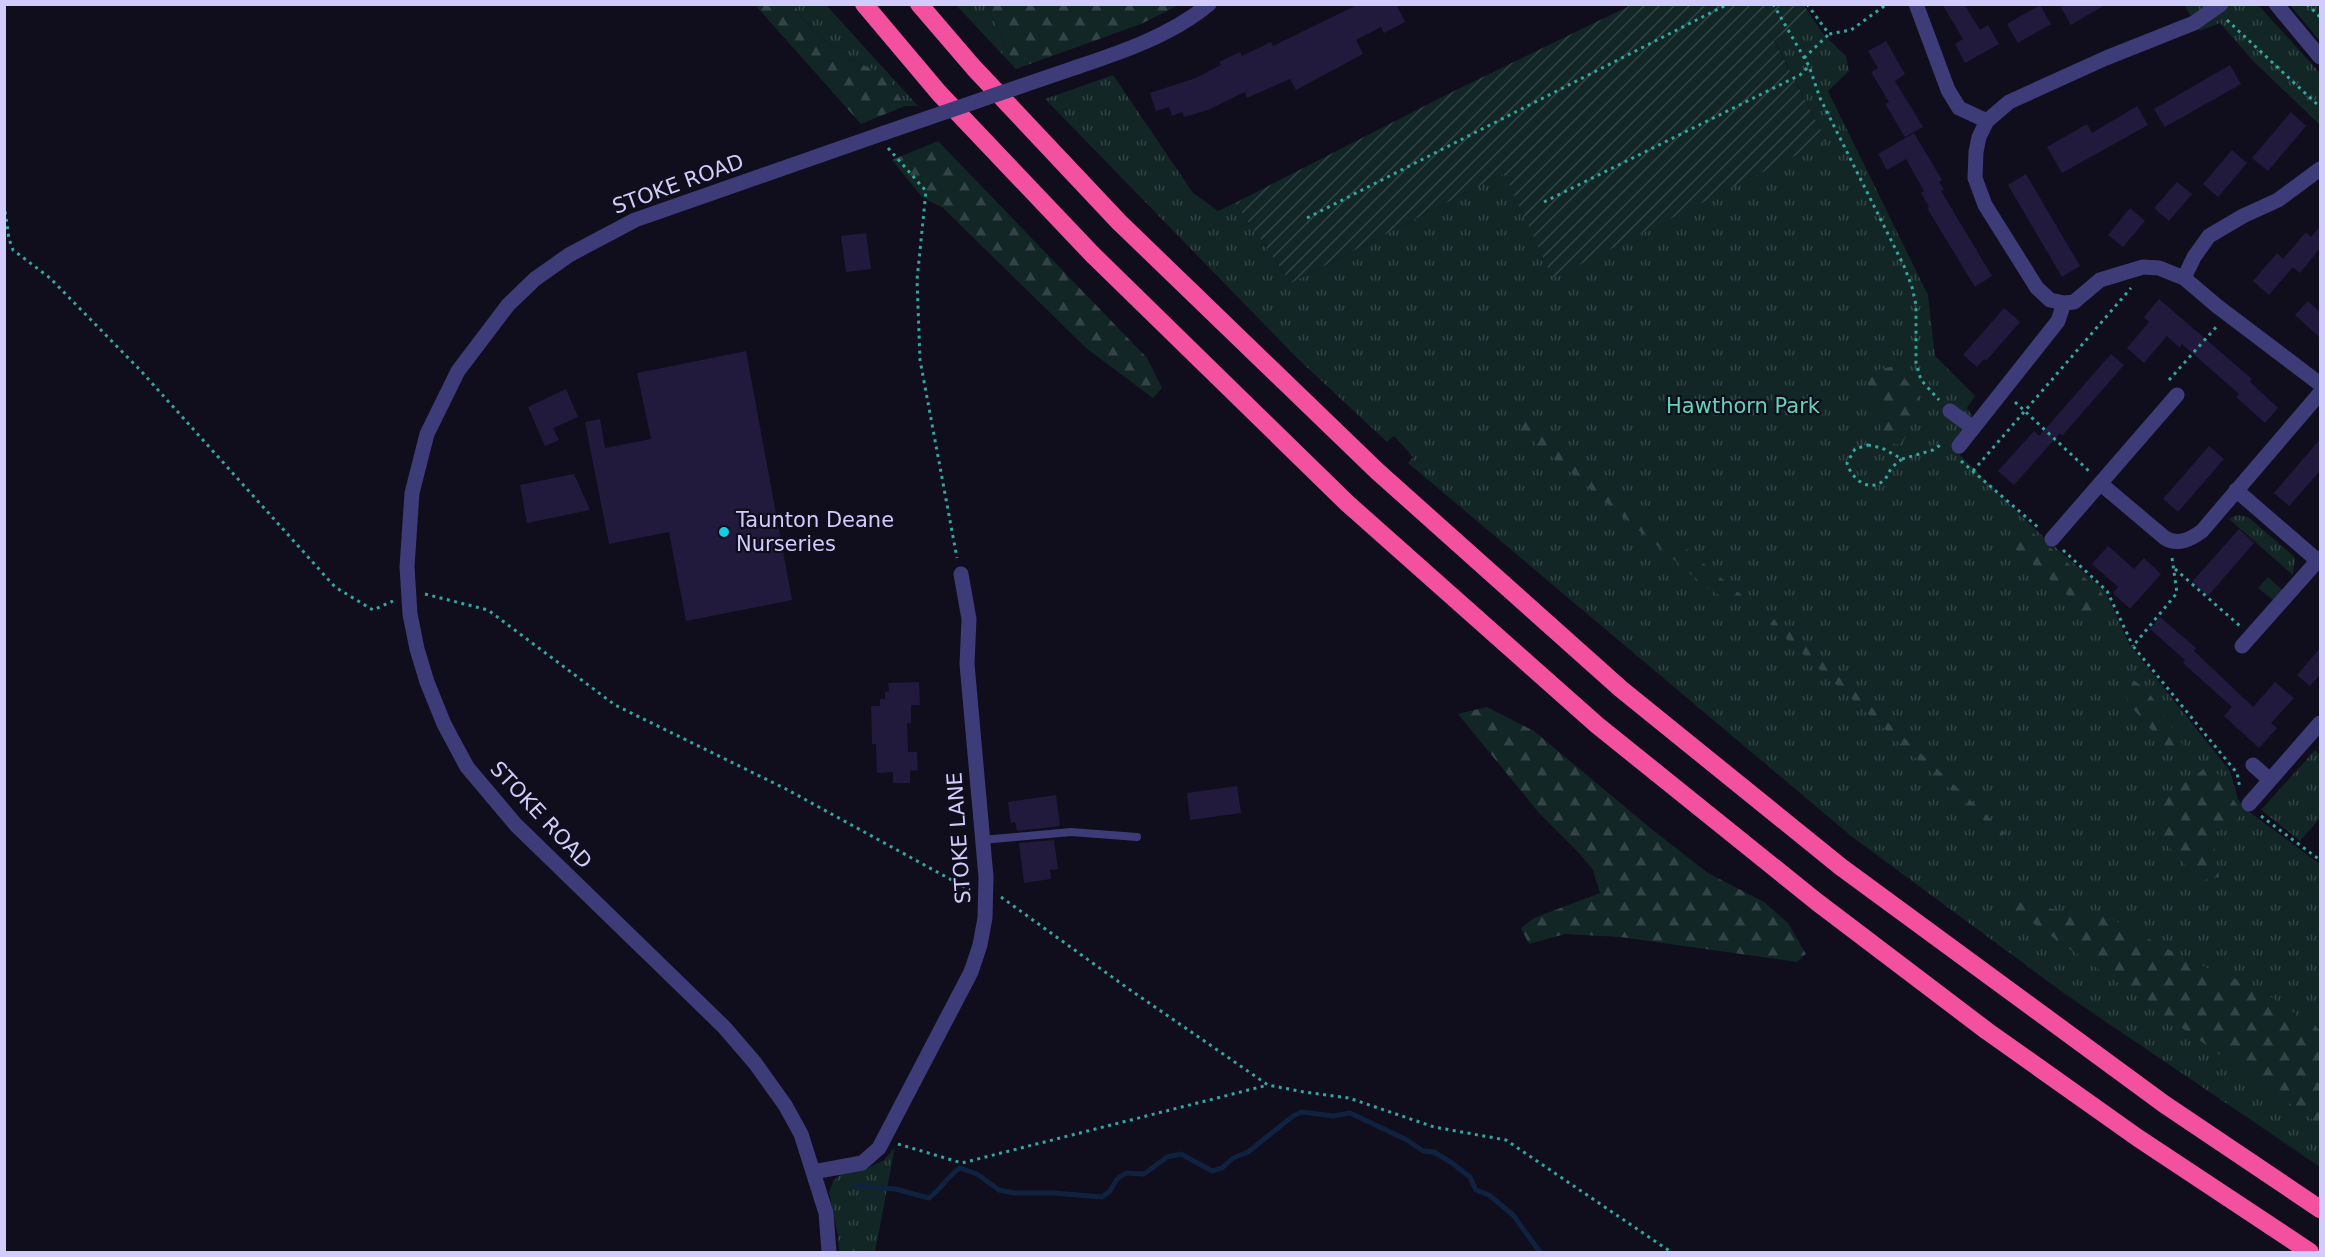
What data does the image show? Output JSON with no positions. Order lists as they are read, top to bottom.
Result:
{
  "streets": {
    "street": ["STOKE ROAD", "STOKE LANE"]
  },
  "crossings": [
    ["STOKE ROAD", "STOKE LANE"]
  ],
  "parks": ["Hawthorn Park"],
  "places": ["Taunton Deane Nurseries"]
}
